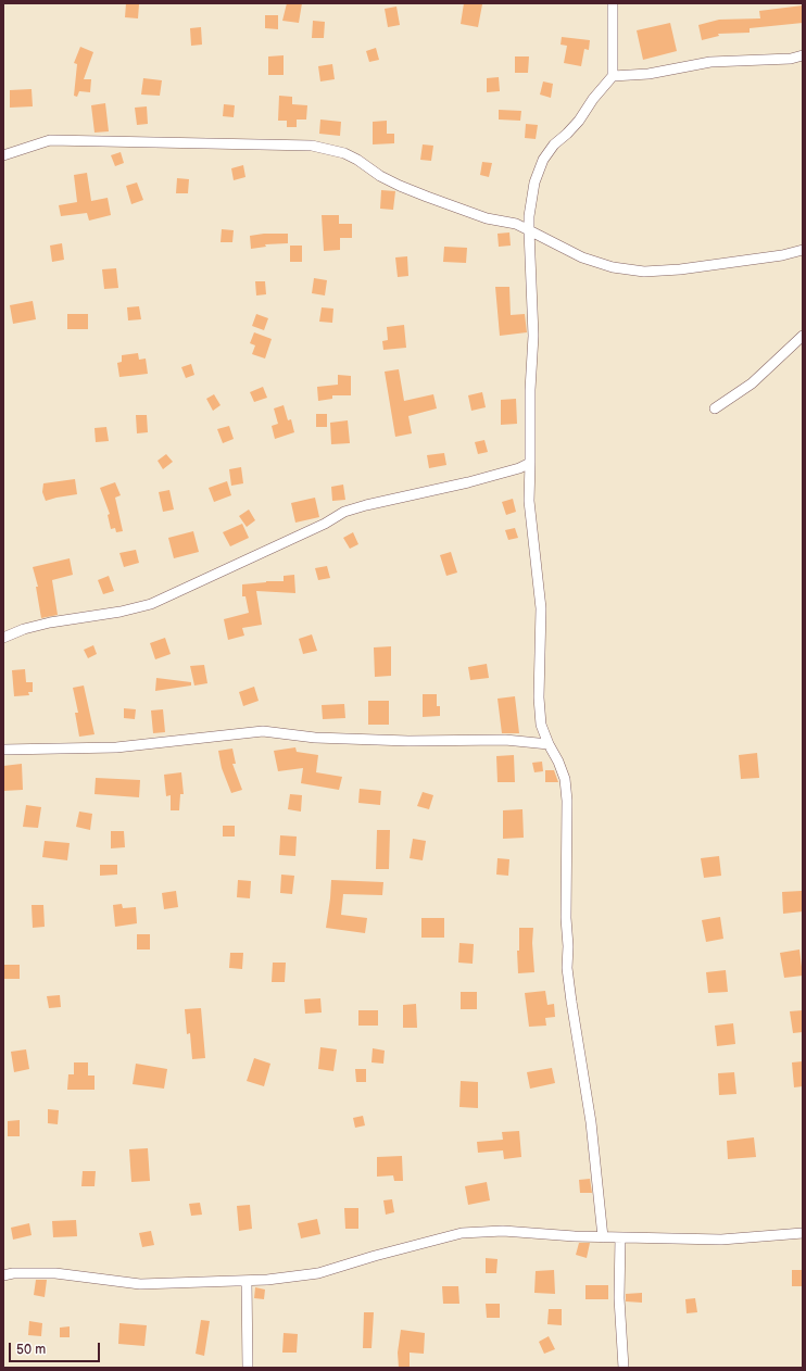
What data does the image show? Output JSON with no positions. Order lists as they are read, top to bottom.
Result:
{
  "scale_bar": "50 m"
}
